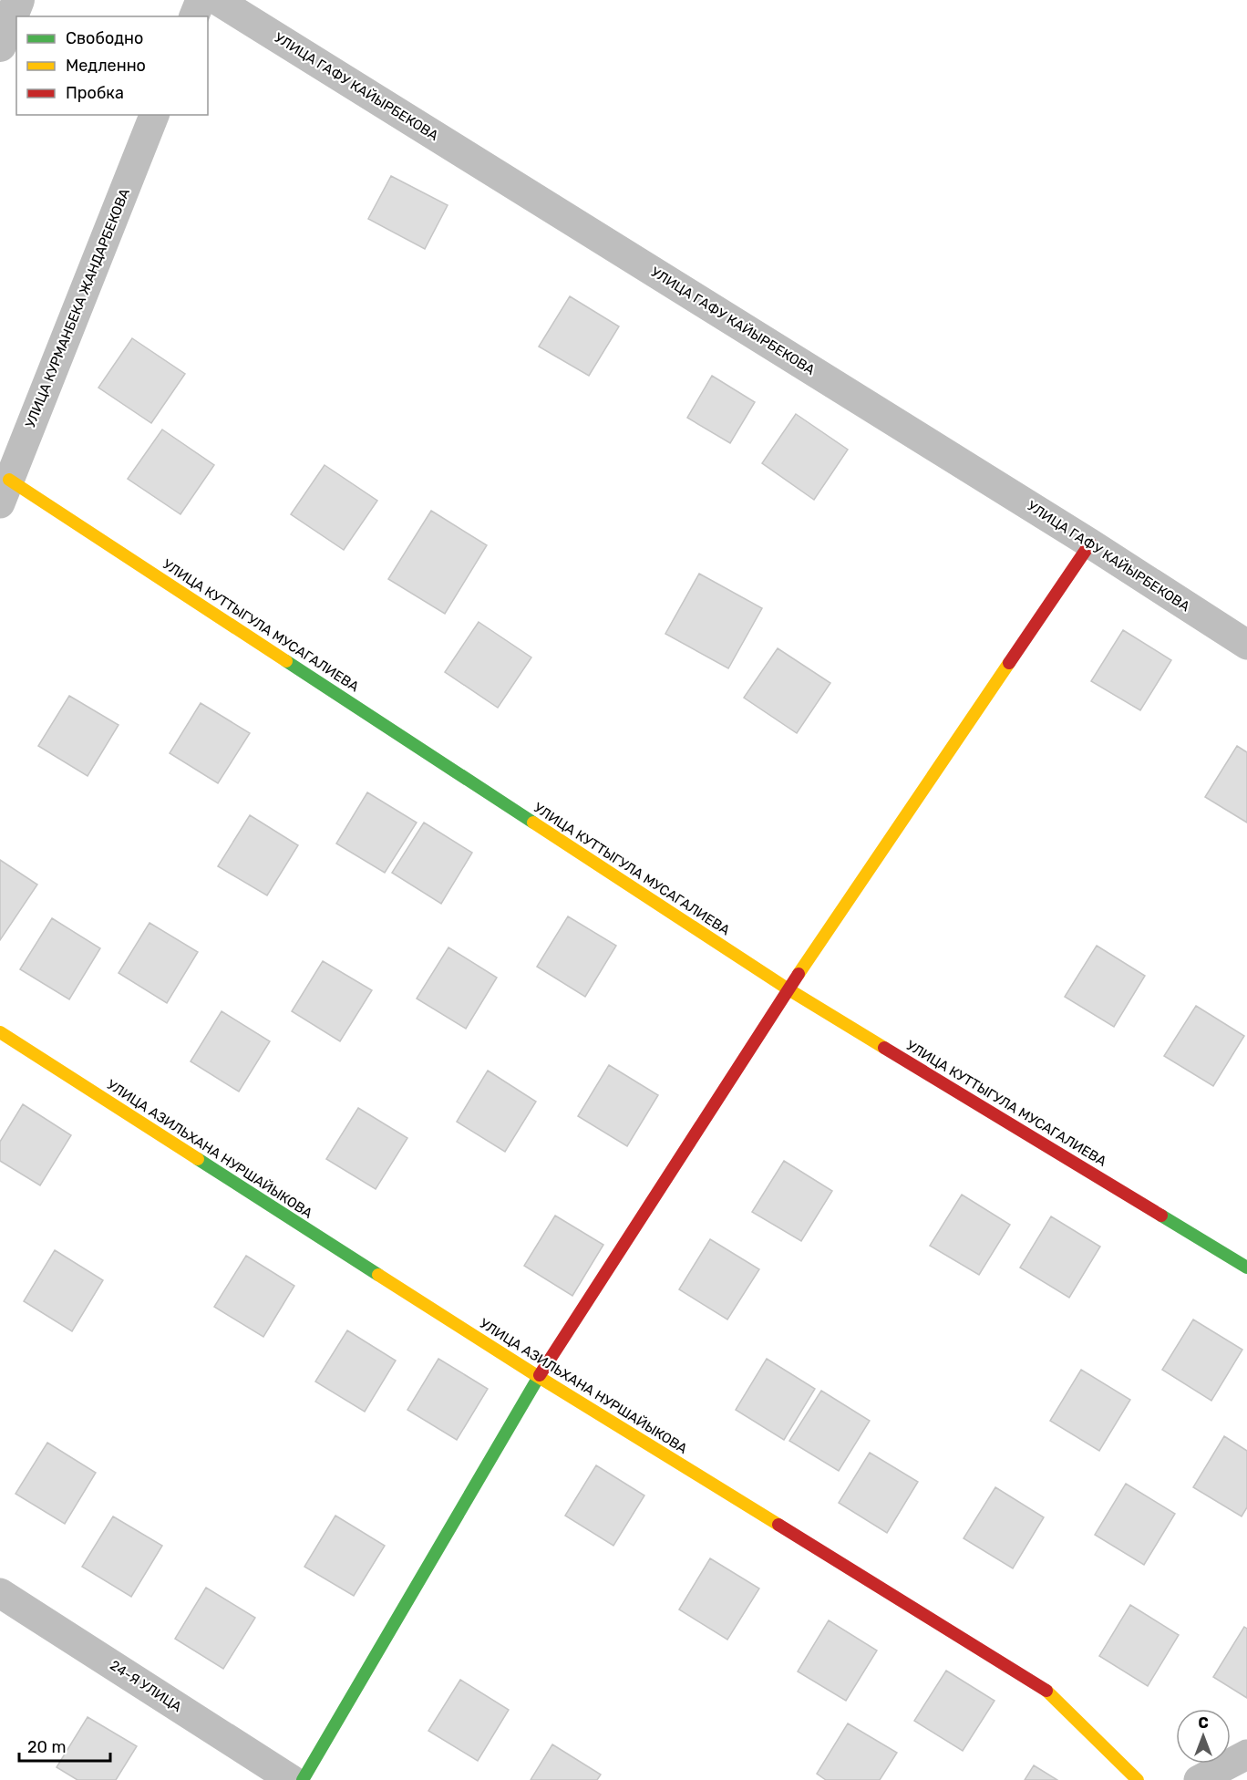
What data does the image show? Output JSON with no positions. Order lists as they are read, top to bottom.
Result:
{
  "streets": {
    "street": [
      "УЛИЦА ГАФУ КАЙЫРБЕКОВА",
      "УЛИЦА КУРМАНБЕКА ЖАНДАРБЕКОВА",
      "УЛИЦА КУТТЫГУЛА МУСАГАЛИЕВА",
      "УЛИЦА АЗИЛЬХАНА НУРШАЙЫКОВА",
      "24-Я УЛИЦА"
    ]
  },
  "crossings": [
    ["УЛИЦА КУРМАНБЕКА ЖАНДАРБЕКОВА", "УЛИЦА КУТТЫГУЛА МУСАГАЛИЕВА"]
  ],
  "legend": ["Свободно", "Медленно", "Пробка"],
  "scale_bar": "20 m",
  "north": "top"
}
